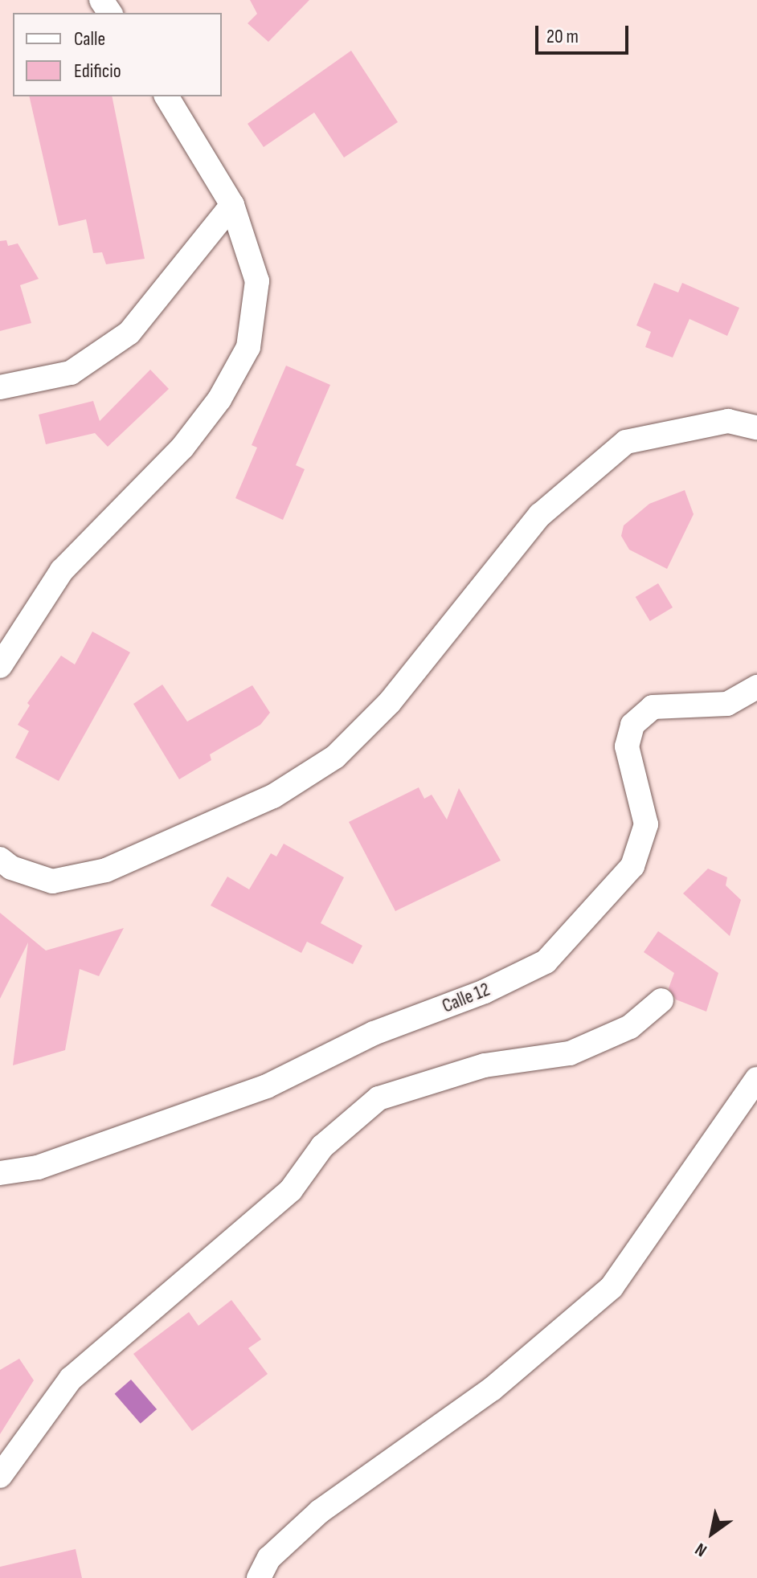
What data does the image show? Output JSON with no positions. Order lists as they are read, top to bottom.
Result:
{
  "streets": {
    "street": ["Calle 12"]
  },
  "legend": ["Calle", "Edificio"],
  "scale_bar": "20 m",
  "north": "bottom left"
}
